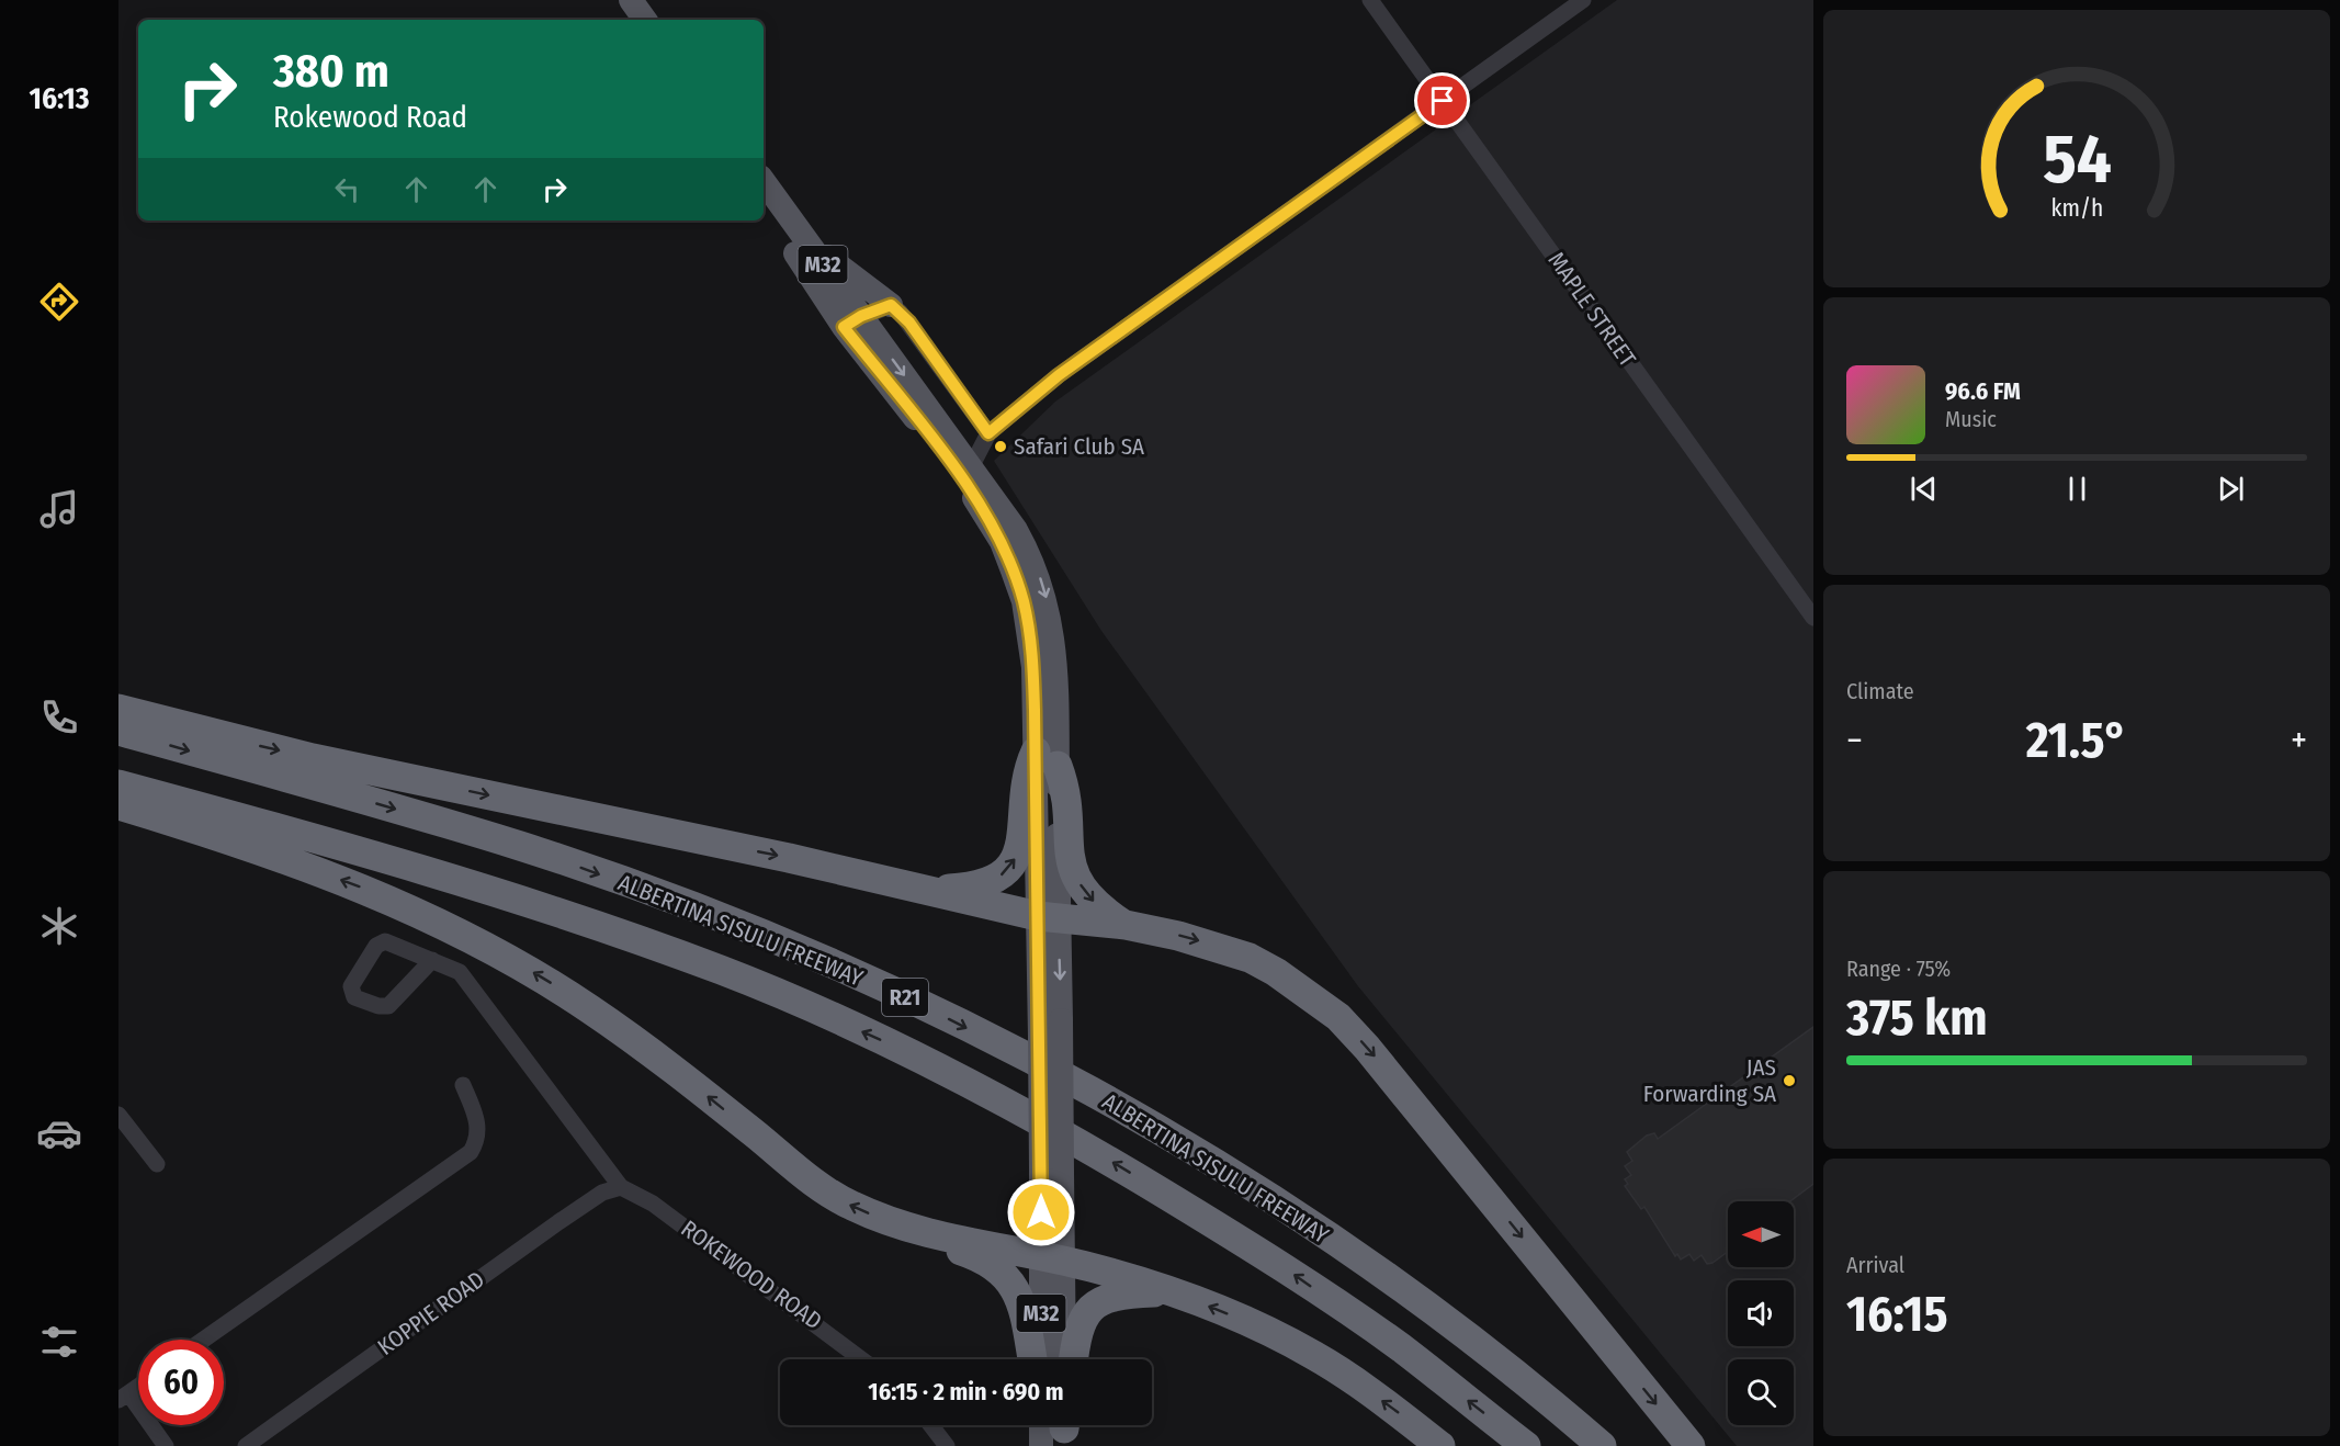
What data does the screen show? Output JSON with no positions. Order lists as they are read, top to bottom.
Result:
{
  "streets": {
    "highway": ["ALBERTINA SISULU FREEWAY", "R21"],
    "main road": ["M32"],
    "street": ["MAPLE STREET", "ROKEWOOD ROAD", "KOPPIE ROAD"]
  },
  "crossings": [
    ["ROKEWOOD ROAD", "KOPPIE ROAD"]
  ],
  "places": ["Safari Club SA", "JAS Forwarding SA"],
  "north": "left",
  "page": {
    "tabs": "16:13",
    "turn": ["380 m", "Rokewood Road"],
    "song": ["96.6 FM", "Music"],
    "tile": [
      "Climate",
      ["Range · 75%", "375 km"],
      ["Arrival", "16:15"]
    ],
    "heat": ["−", "21.5°", "+"],
    "limit": "60",
    "trip": "16:15 · 2 min · 690 m",
    "gauge": ["54", "km/h"]
  }
}
